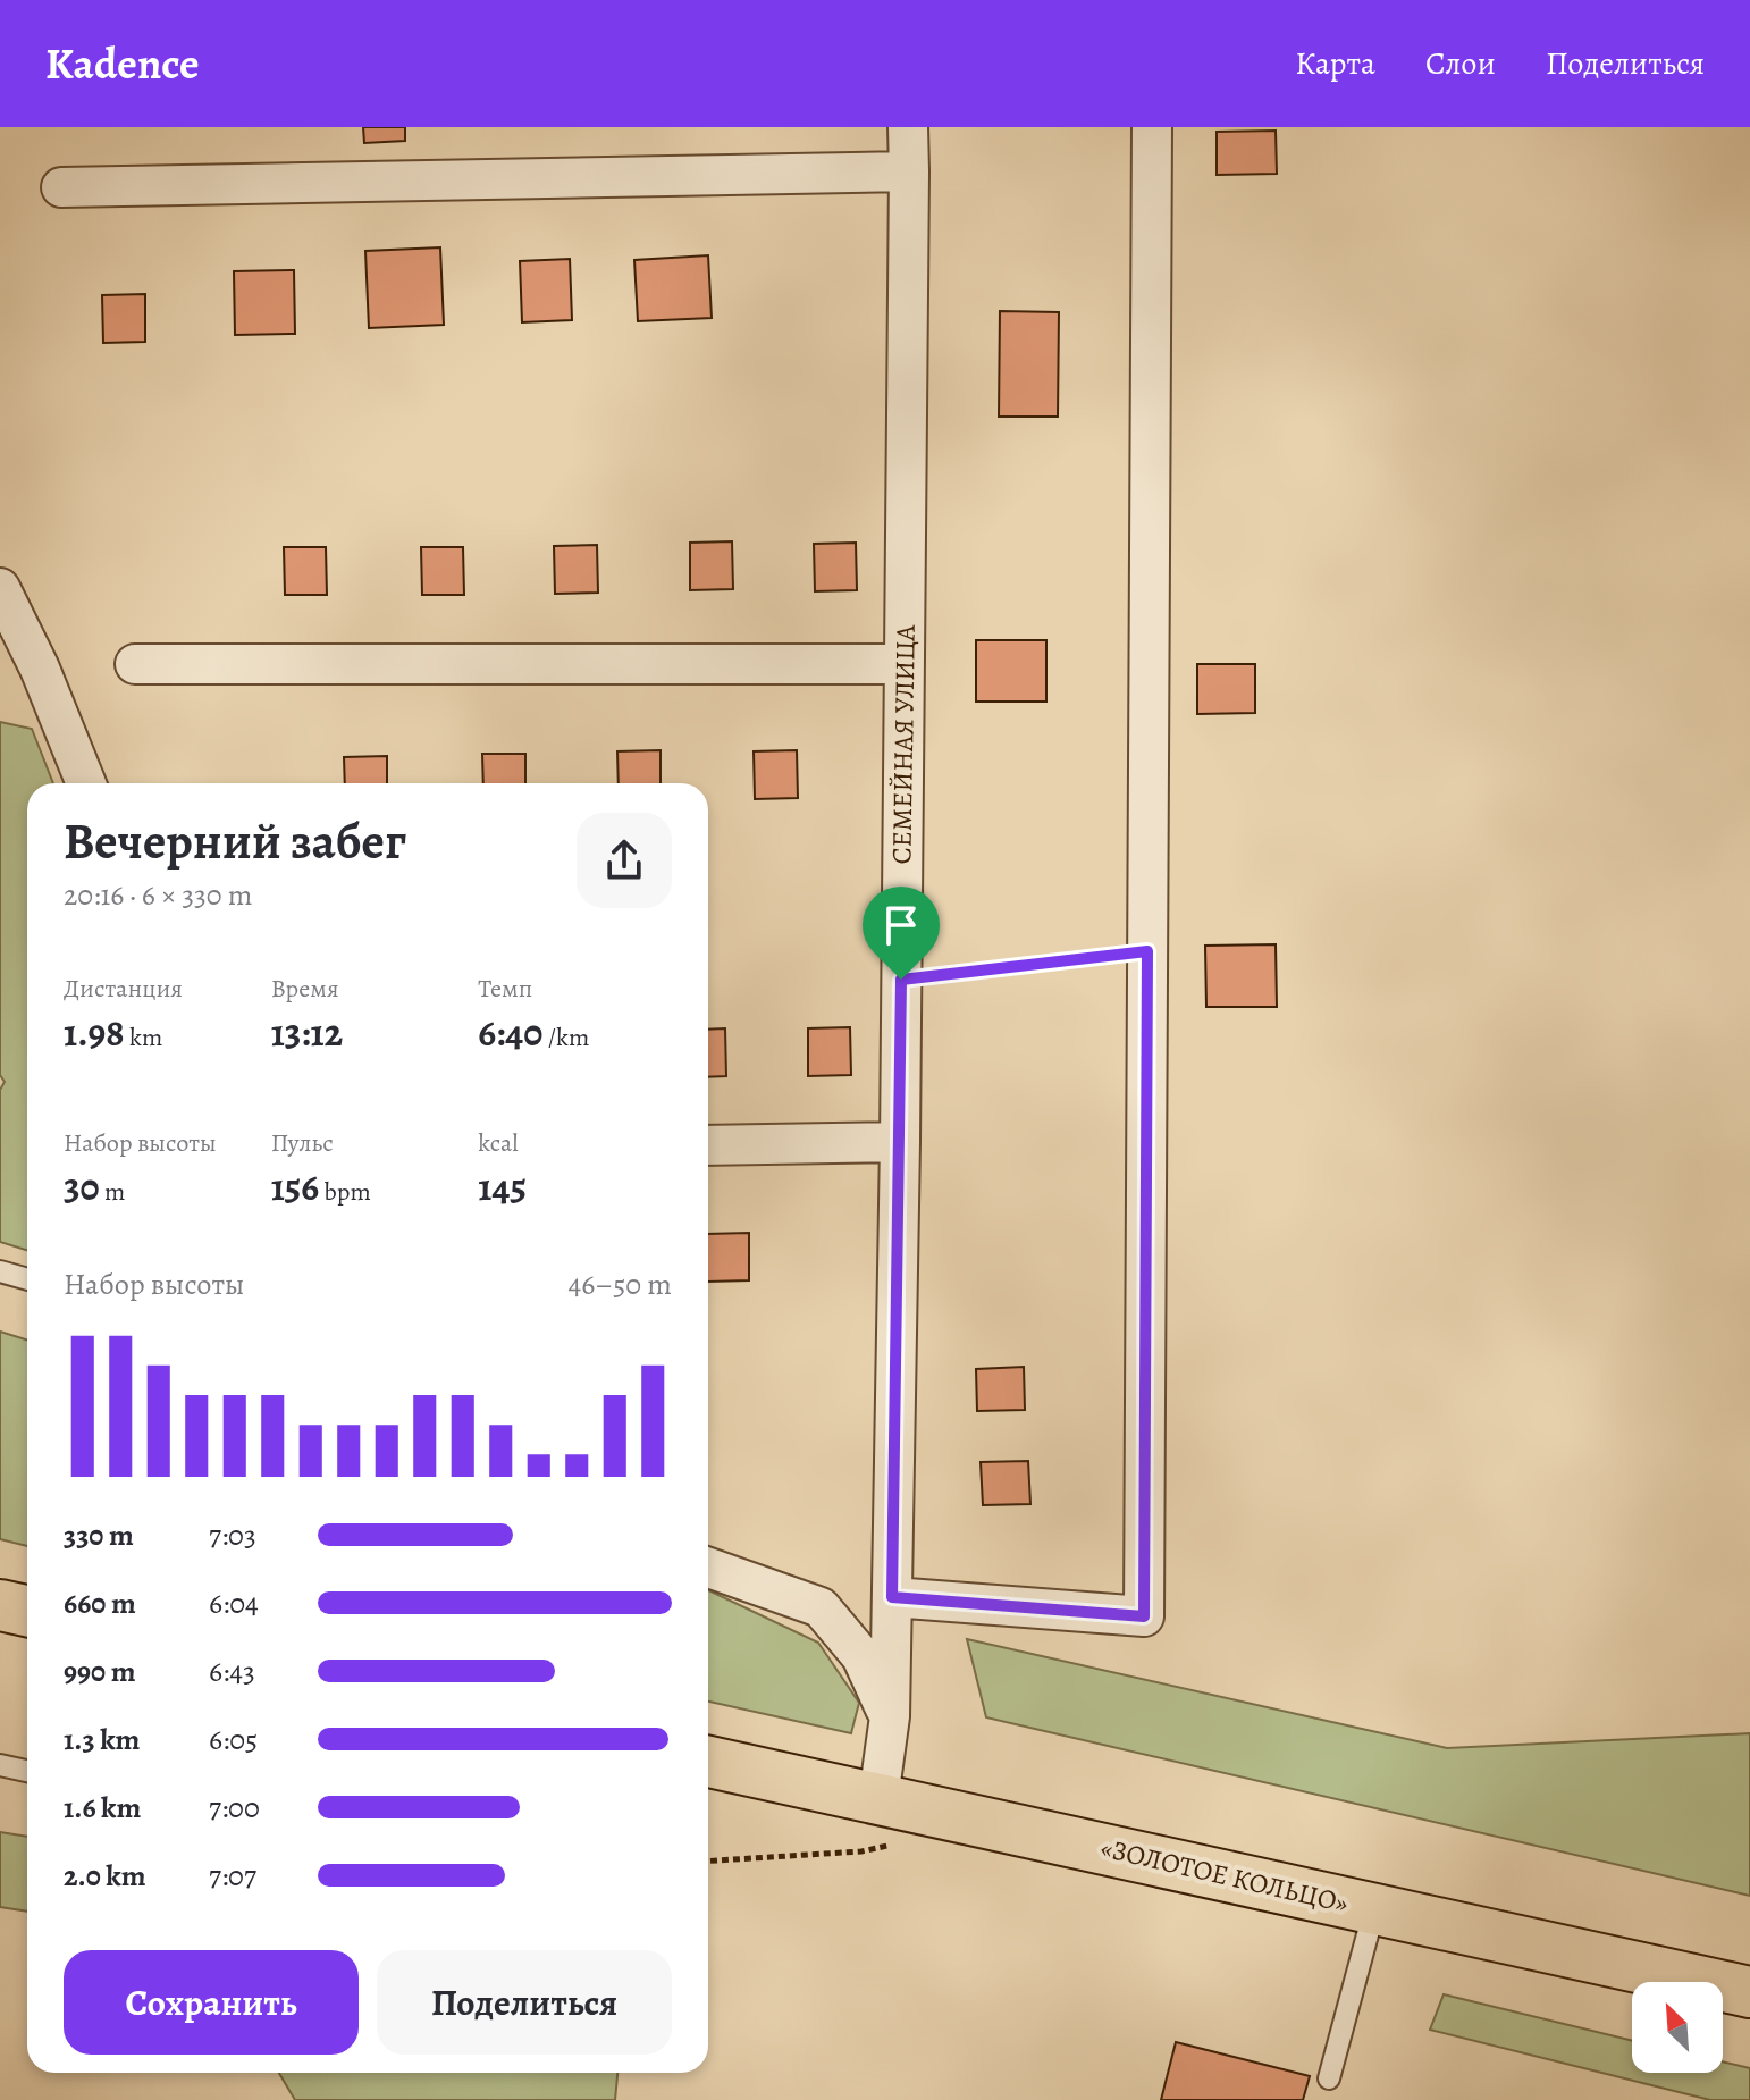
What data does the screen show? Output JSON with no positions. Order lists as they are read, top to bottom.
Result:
{
  "streets": {
    "main road": ["«ЗОЛОТОЕ КОЛЬЦО»"],
    "street": ["СЕМЕЙНАЯ УЛИЦА"]
  },
  "crossings": [
    ["СЕМЕЙНАЯ УЛИЦА", "«ЗОЛОТОЕ КОЛЬЦО»"]
  ],
  "north": "top left",
  "page": {
    "header": "Kadence",
    "nav": ["Карта", "Слои", "Поделиться"],
    "heading": ["Вечерний забег", "20:16 · 6 × 330 m"],
    "stats": [
      ["Дистанция", "1.98 km"],
      ["Время", "13:12"],
      ["Темп", "6:40 /km"],
      ["Набор высоты", "30 m"],
      ["Пульс", "156 bpm"],
      ["kcal", "145"]
    ],
    "chart": ["Набор высоты", "46–50 m"],
    "list": [
      {
        "name": "330 m",
        "note": "7:03"
      },
      {
        "name": "660 m",
        "note": "6:04"
      },
      {
        "name": "990 m",
        "note": "6:43"
      },
      {
        "name": "1.3 km",
        "note": "6:05"
      },
      {
        "name": "1.6 km",
        "note": "7:00"
      },
      {
        "name": "2.0 km",
        "note": "7:07"
      }
    ],
    "buttons": ["Сохранить", "Поделиться"]
  }
}
